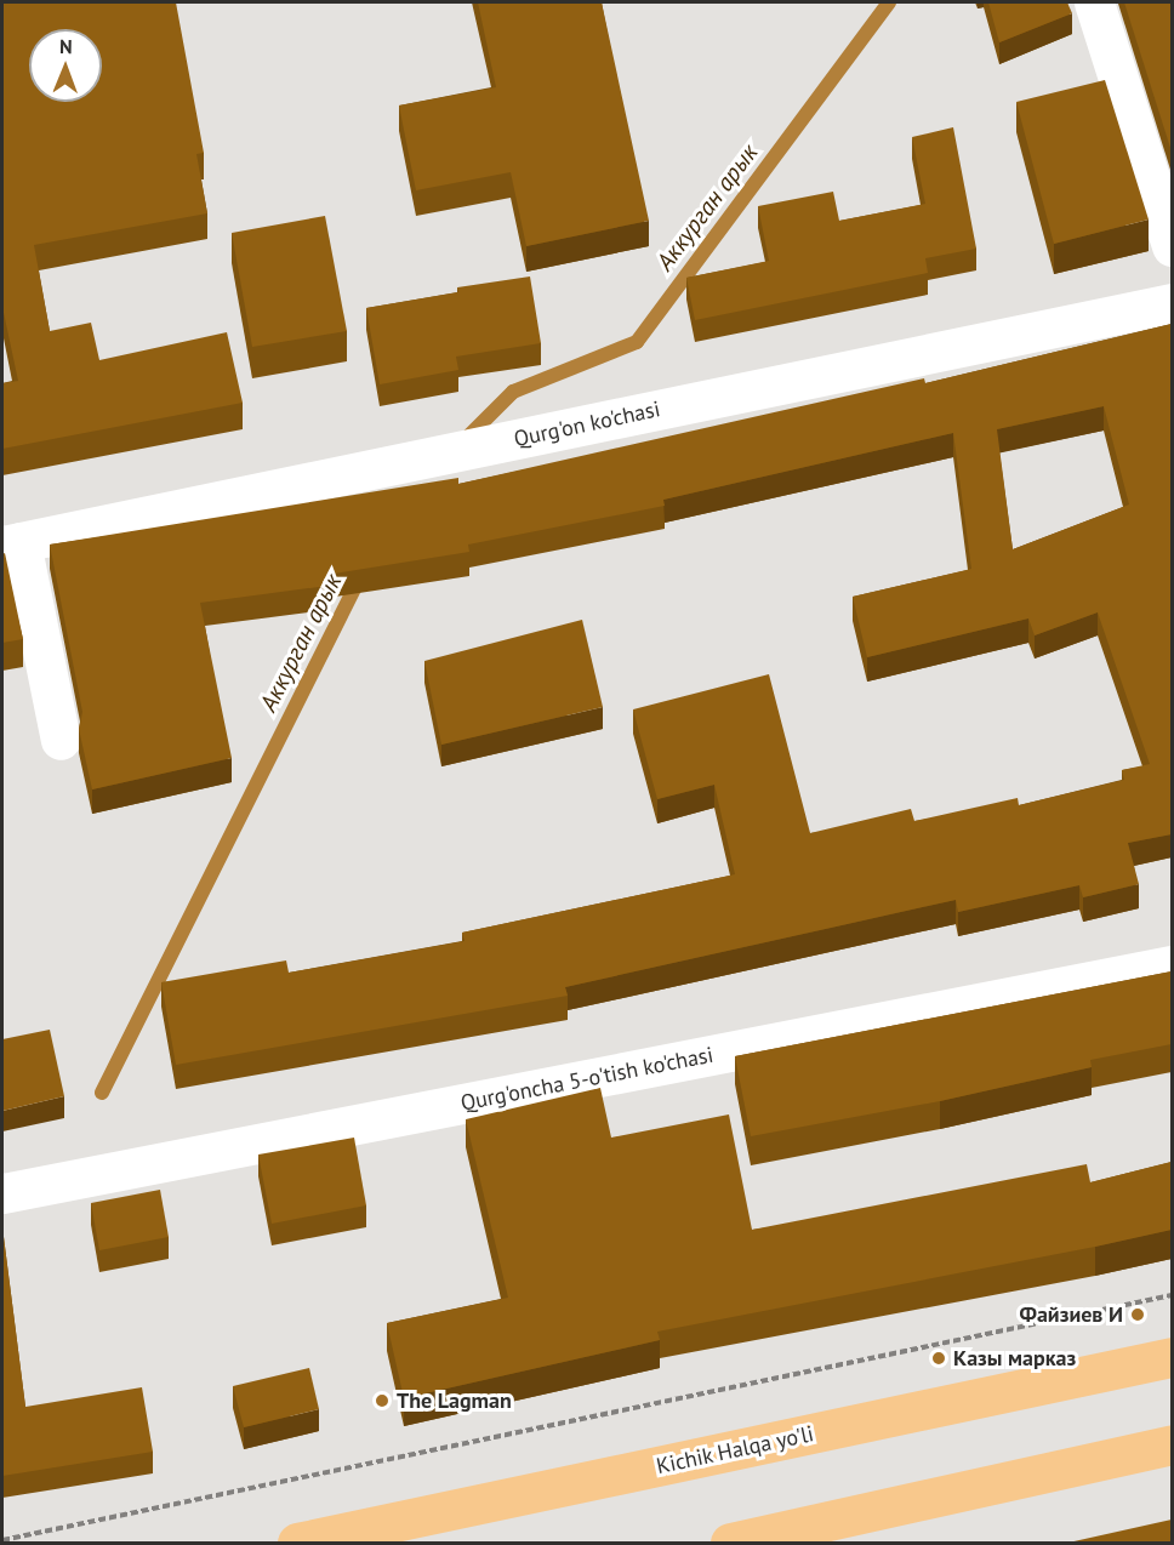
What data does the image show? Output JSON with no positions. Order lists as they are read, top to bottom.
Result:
{
  "streets": {
    "highway": ["Kichik Halqa yo'li"],
    "street": ["Qurg'on ko'chasi", "Qurg'oncha 5-o'tish ko'chasi"]
  },
  "water": ["Аккурган арык"],
  "places": ["Файзиев И", "Казы марказ", "The Lagman"],
  "north": "top"
}
